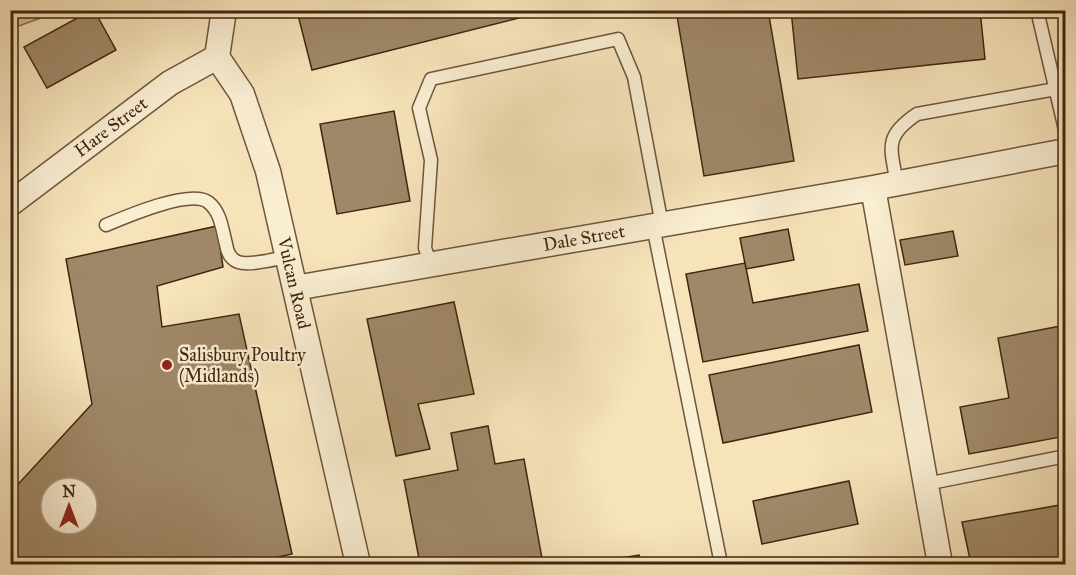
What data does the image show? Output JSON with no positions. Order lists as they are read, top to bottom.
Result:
{
  "streets": {
    "street": ["Hare Street", "Dale Street", "Vulcan Road"]
  },
  "crossings": [
    ["Hare Street", "Vulcan Road"],
    ["Dale Street", "Vulcan Road"]
  ],
  "places": ["Salisbury Poultry (Midlands)"],
  "north": "top"
}
